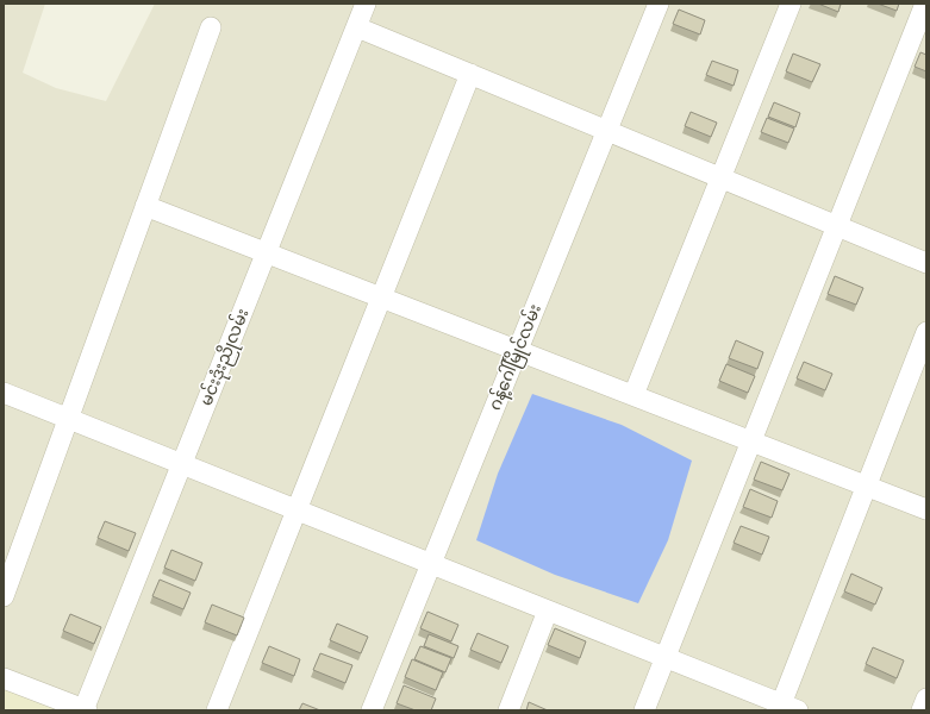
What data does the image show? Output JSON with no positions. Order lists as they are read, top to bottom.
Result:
{
  "streets": {
    "street": ["မင်းဒုံးညိုလမ်း", "ဂန့်ဂေါ်မြိုင်လမ်း"]
  }
}
